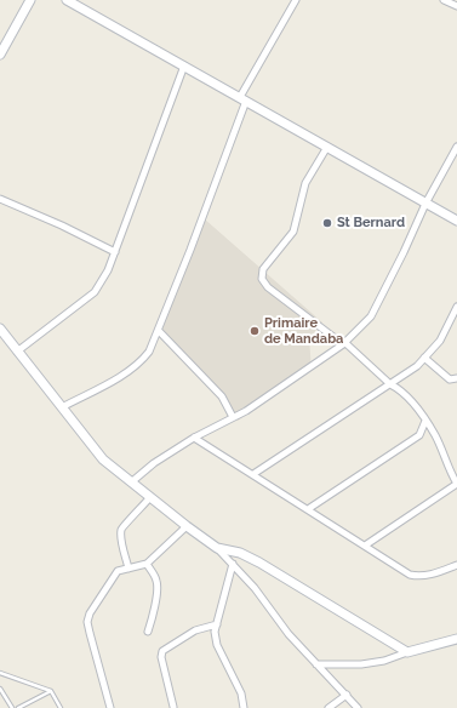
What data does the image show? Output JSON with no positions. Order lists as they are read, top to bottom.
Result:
{
  "places": ["St Bernard", "Primaire de Mandaba"]
}
